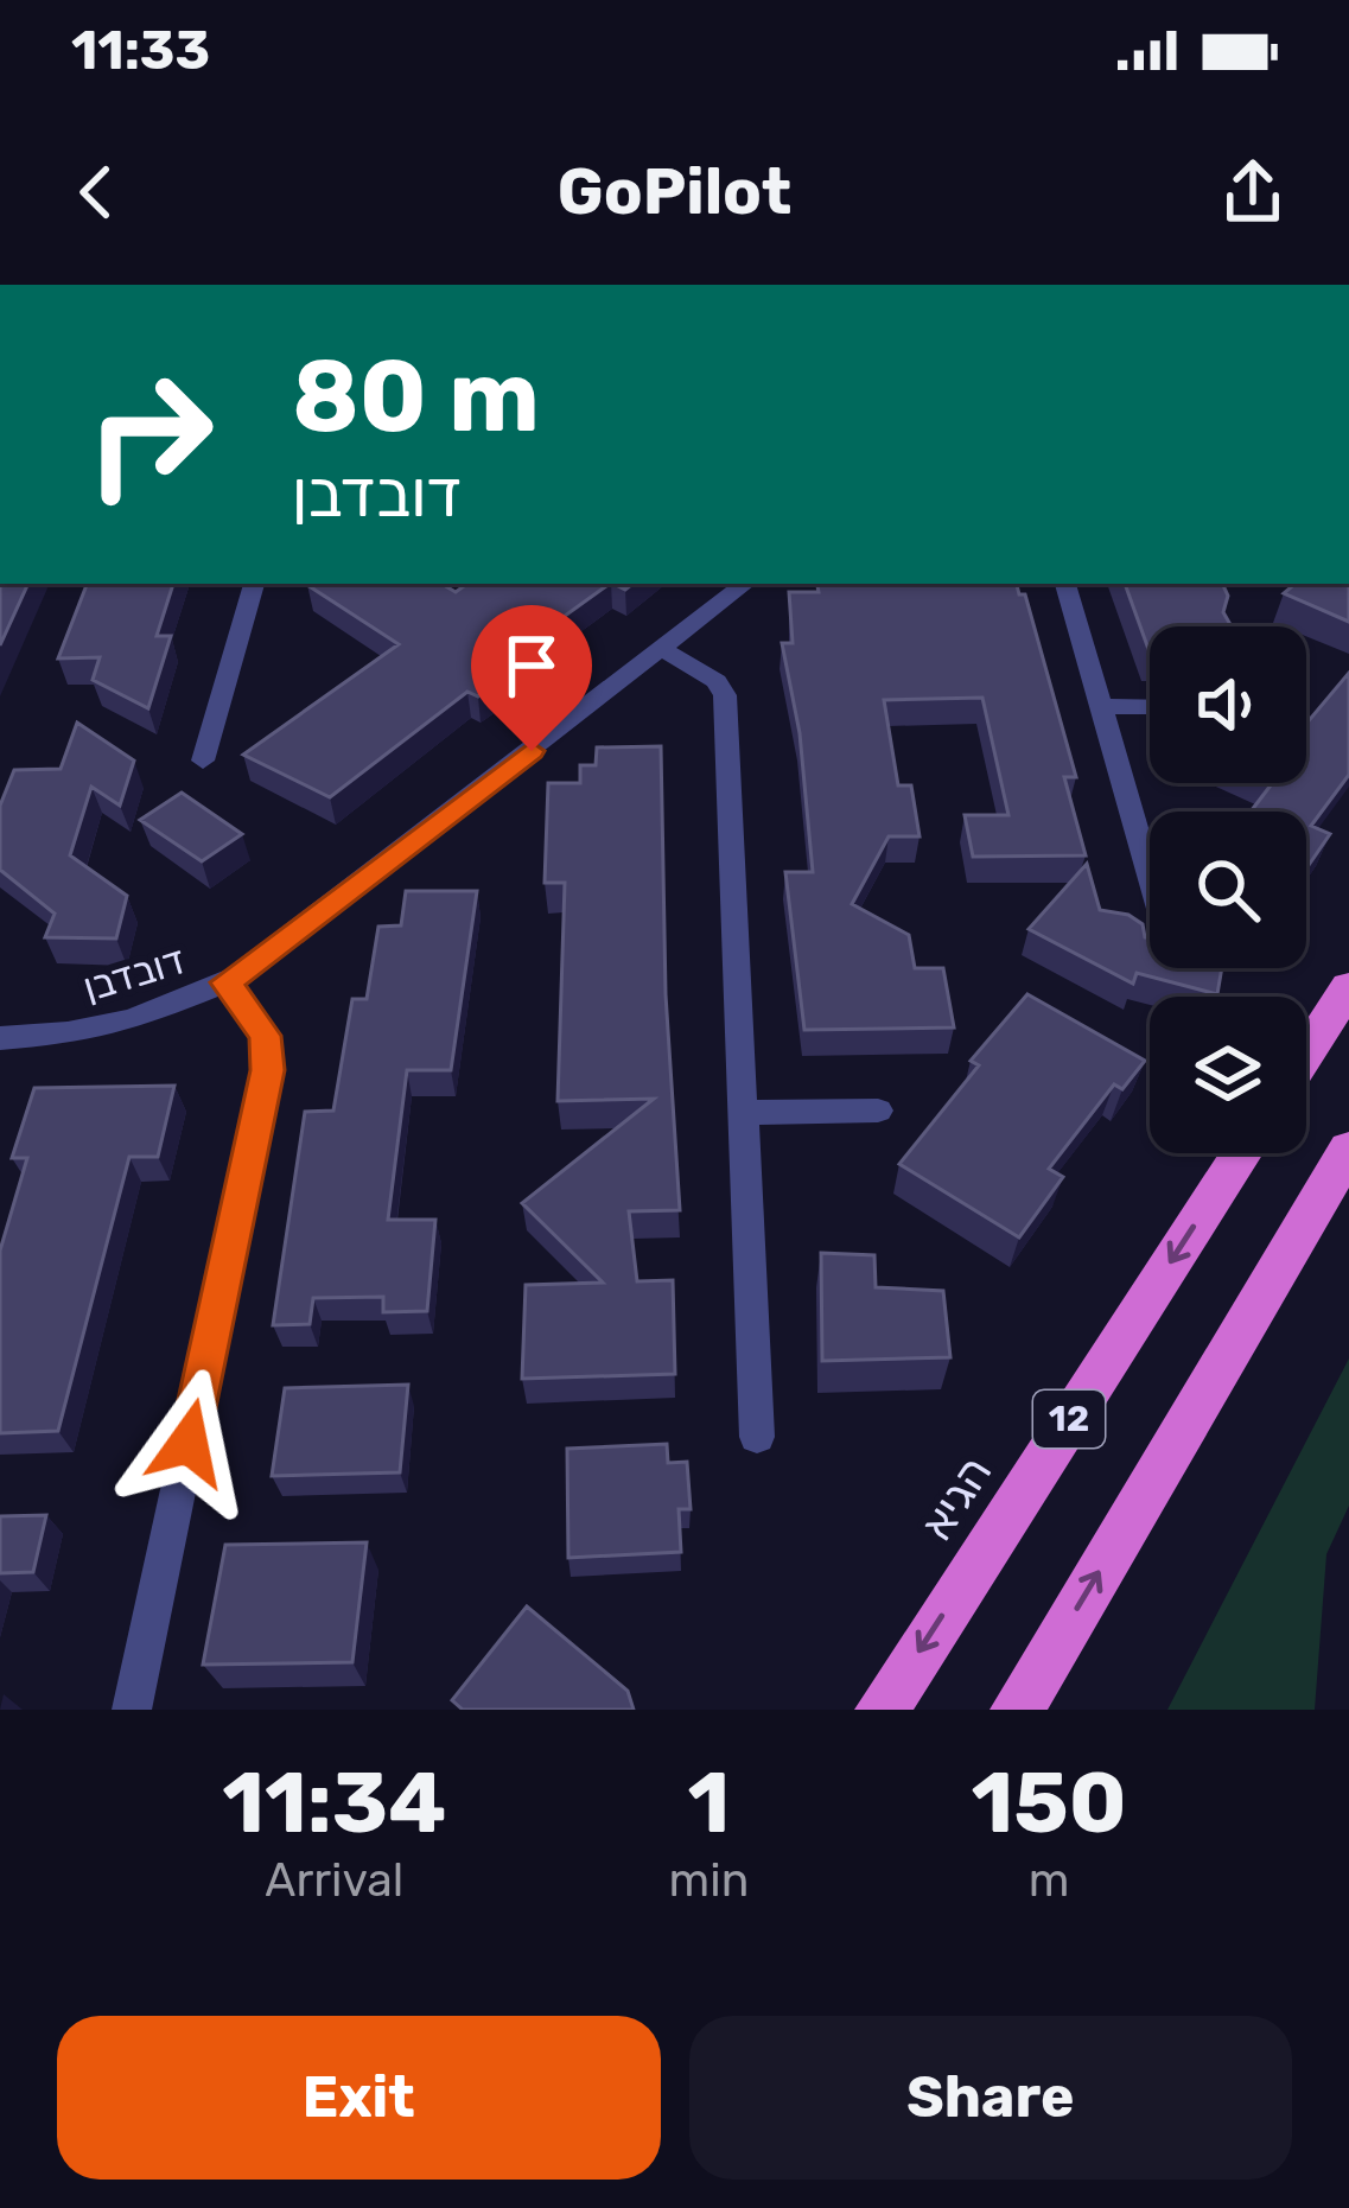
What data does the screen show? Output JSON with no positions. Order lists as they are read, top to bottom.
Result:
{
  "streets": {
    "highway": ["12", "הגיא"],
    "street": ["דובדבן"]
  },
  "page": {
    "status": "11:33",
    "header": "GoPilot",
    "turn": ["80 m", "דובדבן"],
    "eta": [
      "11:34",
      "Arrival",
      "1",
      "min",
      "150",
      "m"
    ],
    "buttons": ["Exit", "Share"]
  }
}
